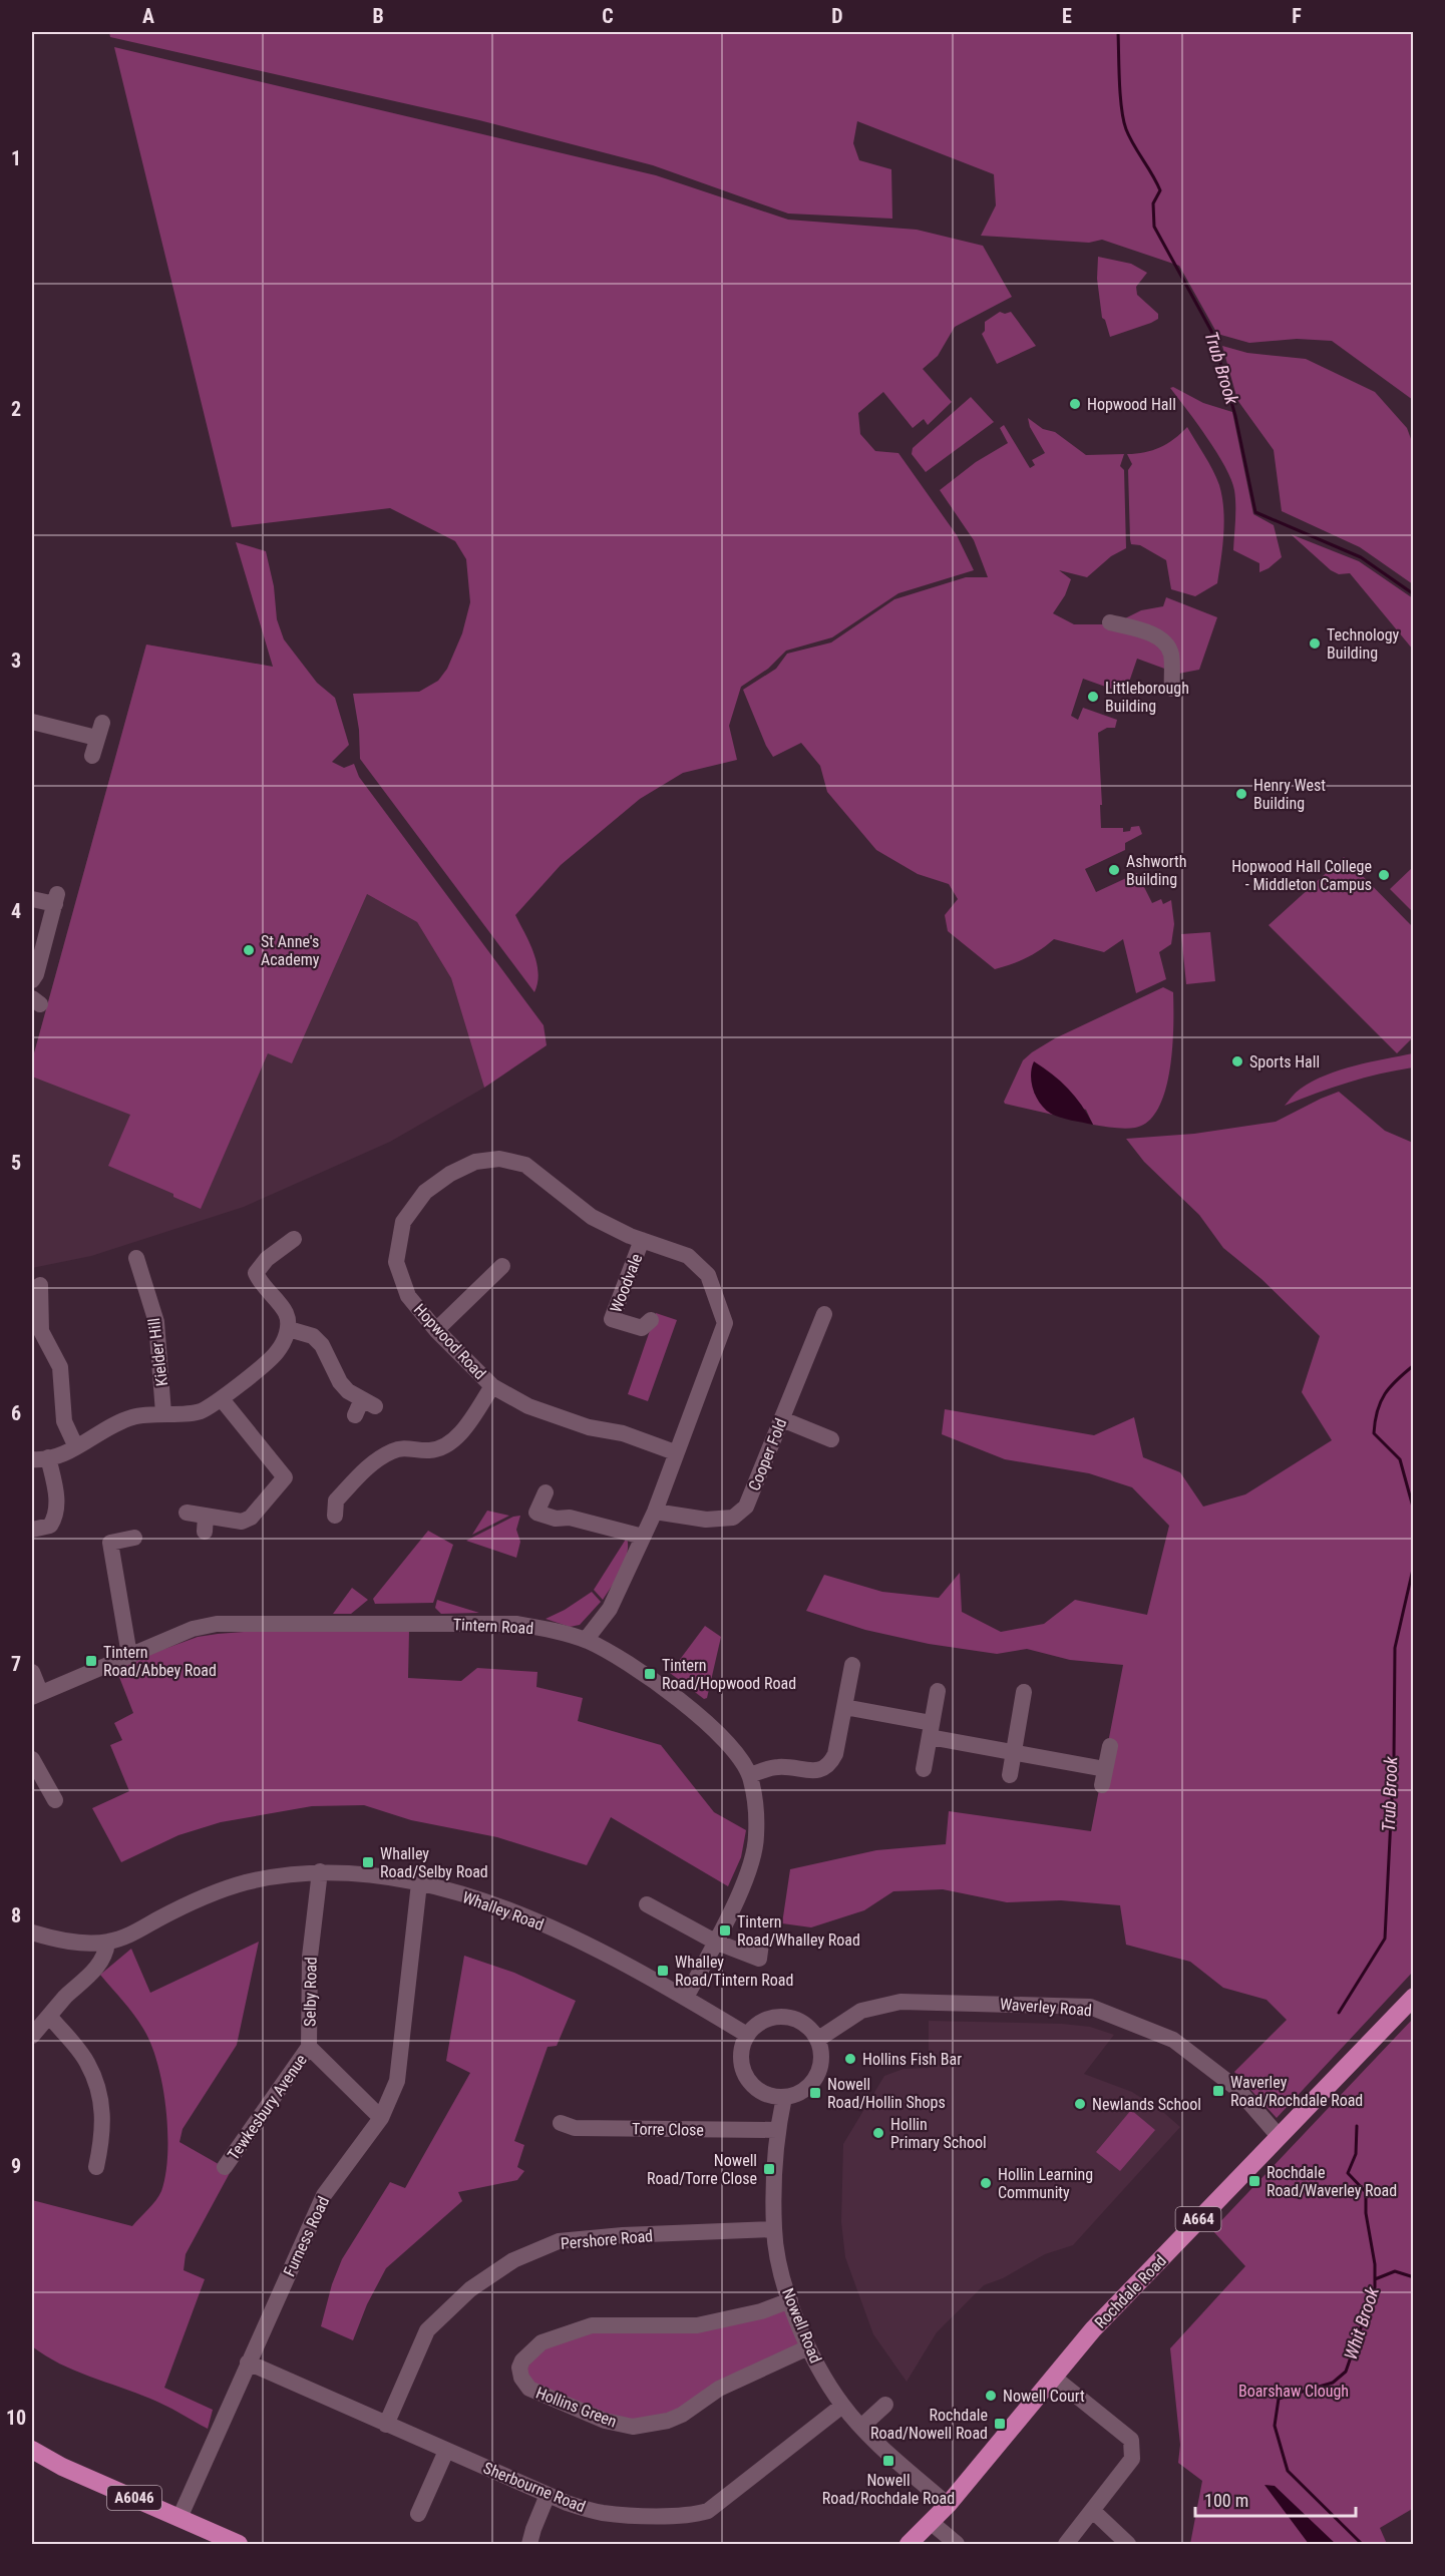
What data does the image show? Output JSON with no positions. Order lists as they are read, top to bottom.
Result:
{
  "streets": {
    "main road": ["A664", "Rochdale Road", "A6046"],
    "street": [
      "Woodvale",
      "Hopwood Road",
      "Kielder Hill",
      "Cooper Fold",
      "Tintern Road",
      "Whalley Road",
      "Selby Road",
      "Waverley Road",
      "Tewkesbury Avenue",
      "Torre Close",
      "Furness Road",
      "Pershore Road",
      "Nowell Road",
      "Hollins Green",
      "Sherbourne Road"
    ]
  },
  "crossings": [
    ["Woodvale", "Hopwood Road"],
    ["Hopwood Road", "Cooper Fold"],
    ["Hopwood Road", "Tintern Road"],
    ["Tintern Road", "Whalley Road"],
    ["Whalley Road", "Selby Road"],
    ["Whalley Road", "Waverley Road"],
    ["Whalley Road", "Furness Road"],
    ["Whalley Road", "Nowell Road"],
    ["Selby Road", "Tewkesbury Avenue"],
    ["Selby Road", "Furness Road"],
    ["Waverley Road", "Rochdale Road"],
    ["Waverley Road", "Nowell Road"],
    ["Torre Close", "Nowell Road"],
    ["Furness Road", "Sherbourne Road"],
    ["Furness Road", "A6046"],
    ["Pershore Road", "Nowell Road"],
    ["Pershore Road", "Sherbourne Road"],
    ["Rochdale Road", "Nowell Road"],
    ["Nowell Road", "Hollins Green"],
    ["Nowell Road", "Sherbourne Road"]
  ],
  "water": ["Trub Brook", "Whit Brook"],
  "parks": ["Boarshaw Clough"],
  "places": {
    "other": [
      "Hopwood Hall",
      "Technology Building",
      "Littleborough Building",
      "Henry West Building",
      "Ashworth Building",
      "Hopwood Hall College - Middleton Campus",
      "St Anne's Academy",
      "Sports Hall",
      "Hollins Fish Bar",
      "Newlands School",
      "Hollin Primary School",
      "Hollin Learning Community",
      "Nowell Court"
    ],
    "transit": [
      "Tintern Road/Abbey Road",
      "Tintern Road/Hopwood Road",
      "Whalley Road/Selby Road",
      "Tintern Road/Whalley Road",
      "Whalley Road/Tintern Road",
      "Waverley Road/Rochdale Road",
      "Nowell Road/Hollin Shops",
      "Nowell Road/Torre Close",
      "Rochdale Road/Waverley Road",
      "Rochdale Road/Nowell Road",
      "Nowell Road/Rochdale Road"
    ]
  },
  "scale_bar": "100 m",
  "grid": {
    "columns": [
      "A",
      "B",
      "C",
      "D",
      "E",
      "F"
    ],
    "rows": [
      "1",
      "2",
      "3",
      "4",
      "5",
      "6",
      "7",
      "8",
      "9",
      "10"
    ]
  }
}
